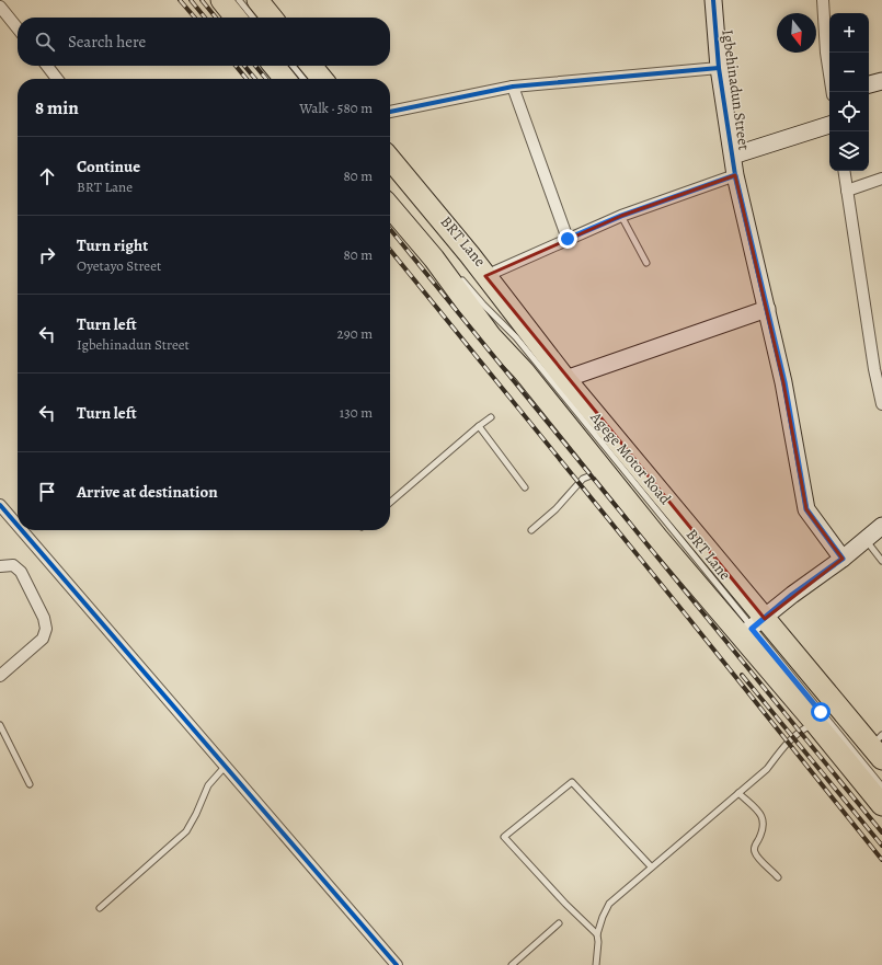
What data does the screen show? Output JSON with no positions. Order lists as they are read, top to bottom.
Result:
{
  "streets": {
    "highway": ["Agege Motor Road"],
    "street": ["Igbehinadun Street"],
    "lane": ["BRT Lane"]
  },
  "crossings": [
    ["BRT Lane", "Agege Motor Road"]
  ],
  "north": "bottom",
  "page": {
    "map_buttons": ["+", "−"],
    "search": "Search here",
    "heading": ["8 min", "Walk · 580 m"],
    "list": [
      ["Continue", "BRT Lane", "80 m"],
      ["Turn right", "Oyetayo Street", "80 m"],
      ["Turn left", "Igbehinadun Street", "290 m"],
      ["Turn left", "130 m"],
      "Arrive at destination"
    ]
  }
}
